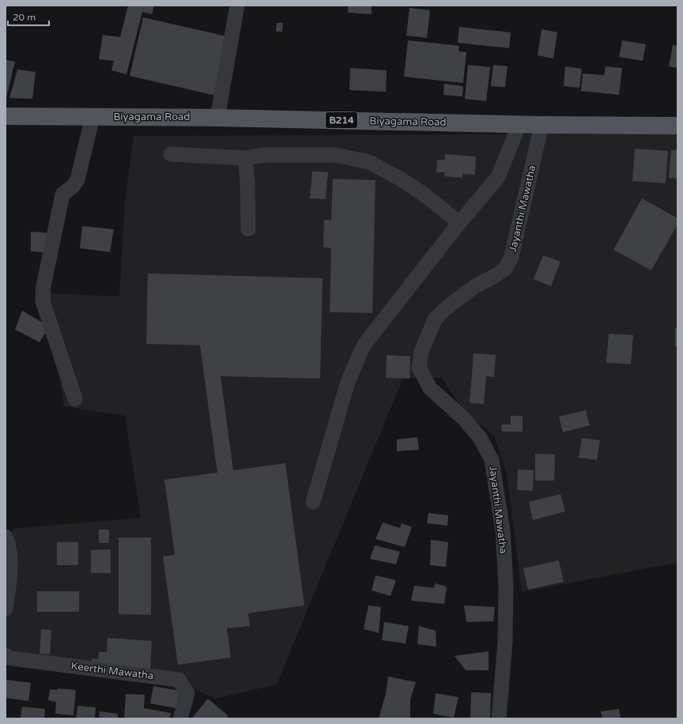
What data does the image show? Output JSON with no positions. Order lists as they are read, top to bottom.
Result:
{
  "streets": {
    "main road": ["Biyagama Road", "B214"],
    "street": ["Jayanthi Mawatha", "Keerthi Mawatha"]
  },
  "crossings": [
    ["Biyagama Road", "Jayanthi Mawatha"]
  ],
  "scale_bar": "20 m"
}
